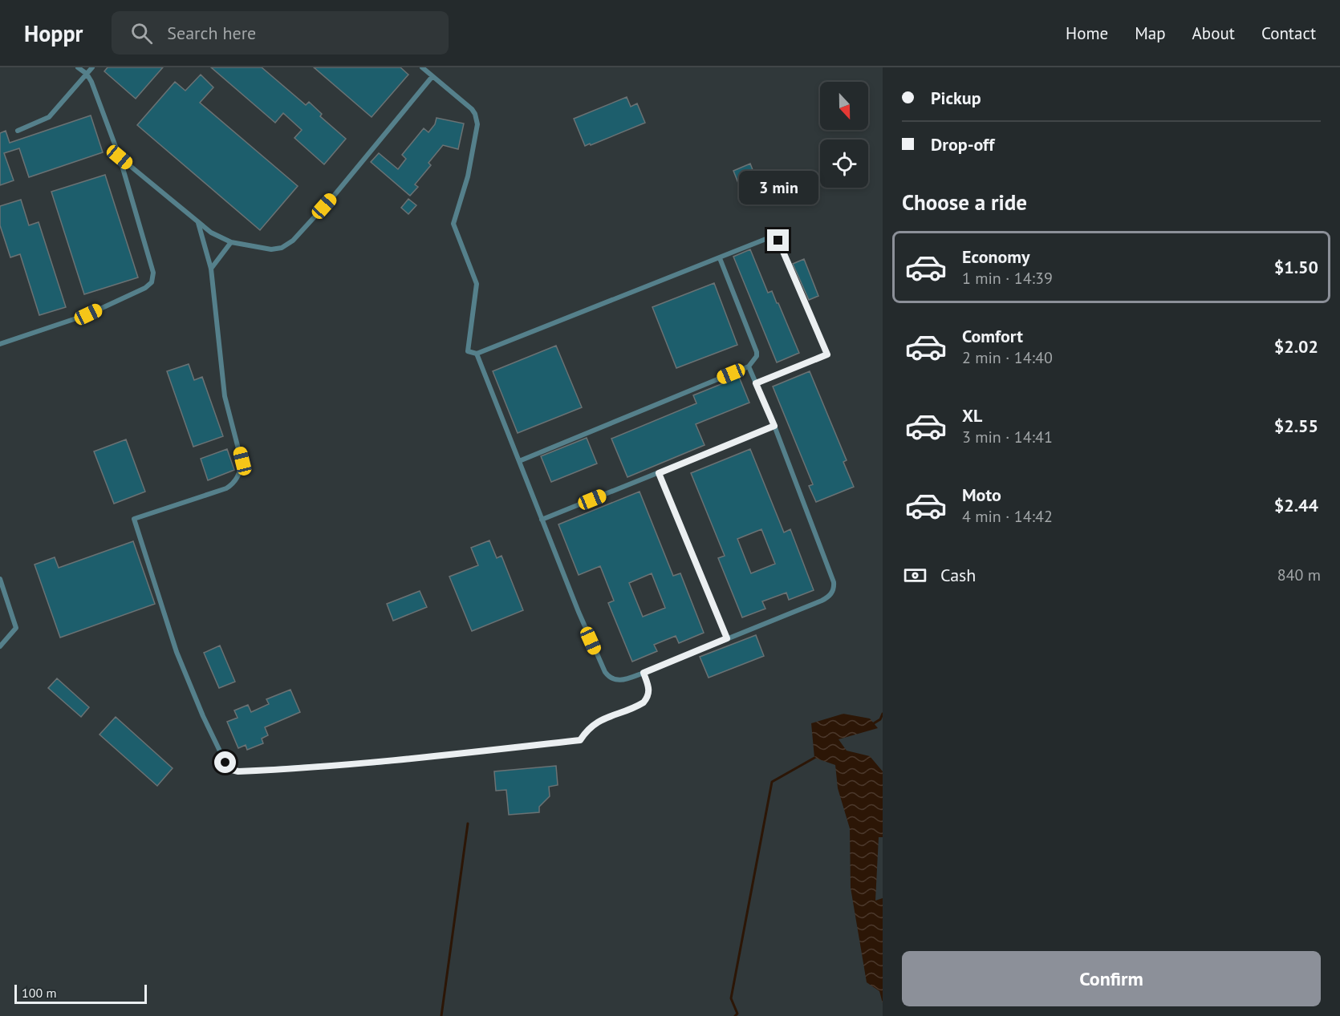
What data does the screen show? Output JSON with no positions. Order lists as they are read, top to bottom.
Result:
{
  "scale_bar": "100 m",
  "north": "bottom",
  "page": {
    "header": "Hoppr",
    "search": "Search here",
    "nav": [
      "Home",
      "Map",
      "About",
      "Contact"
    ],
    "banner": ["Pickup", "Drop-off"],
    "bubble": "3 min",
    "heading": "Choose a ride",
    "list": [
      {
        "name": "Economy",
        "note": "1 min · 14:39",
        "value": "$1.50"
      },
      {
        "name": "Comfort",
        "note": "2 min · 14:40",
        "value": "$2.02"
      },
      {
        "name": "XL",
        "note": "3 min · 14:41",
        "value": "$2.55"
      },
      {
        "name": "Moto",
        "note": "4 min · 14:42",
        "value": "$2.44"
      }
    ],
    "pay": ["Cash", "840 m"],
    "buttons": "Confirm",
    "scale": "100 m"
  }
}
